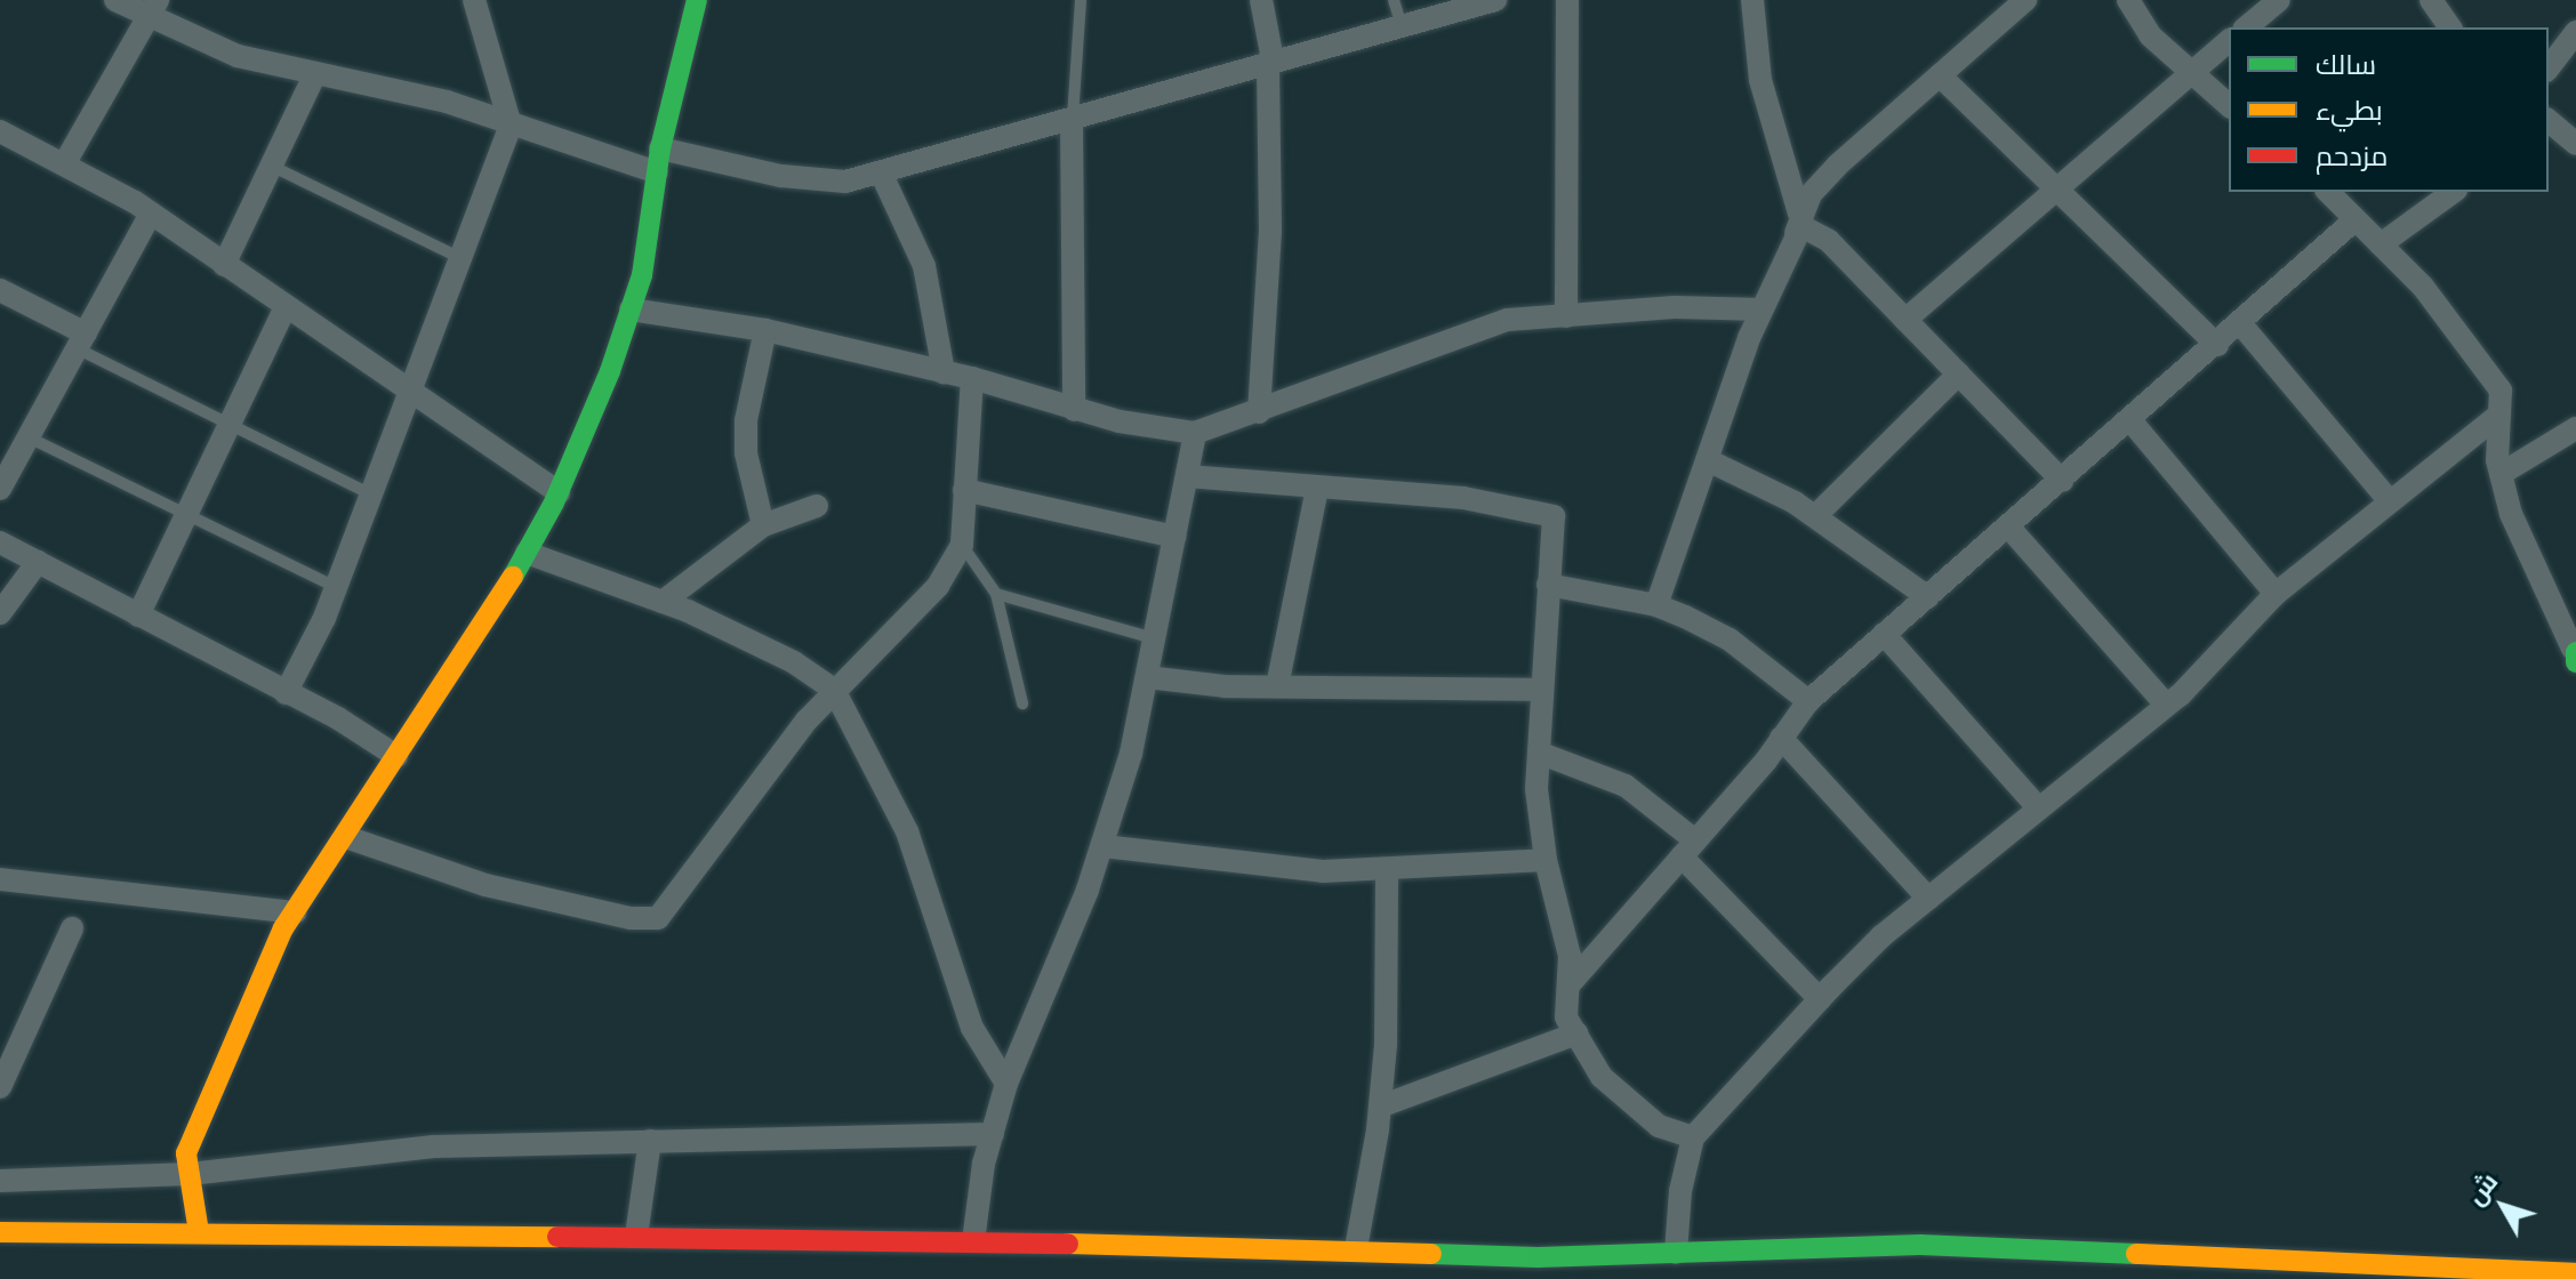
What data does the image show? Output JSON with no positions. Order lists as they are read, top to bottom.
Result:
{
  "legend": ["سالك", "بطيء", "مزدحم"],
  "north": "top left"
}
